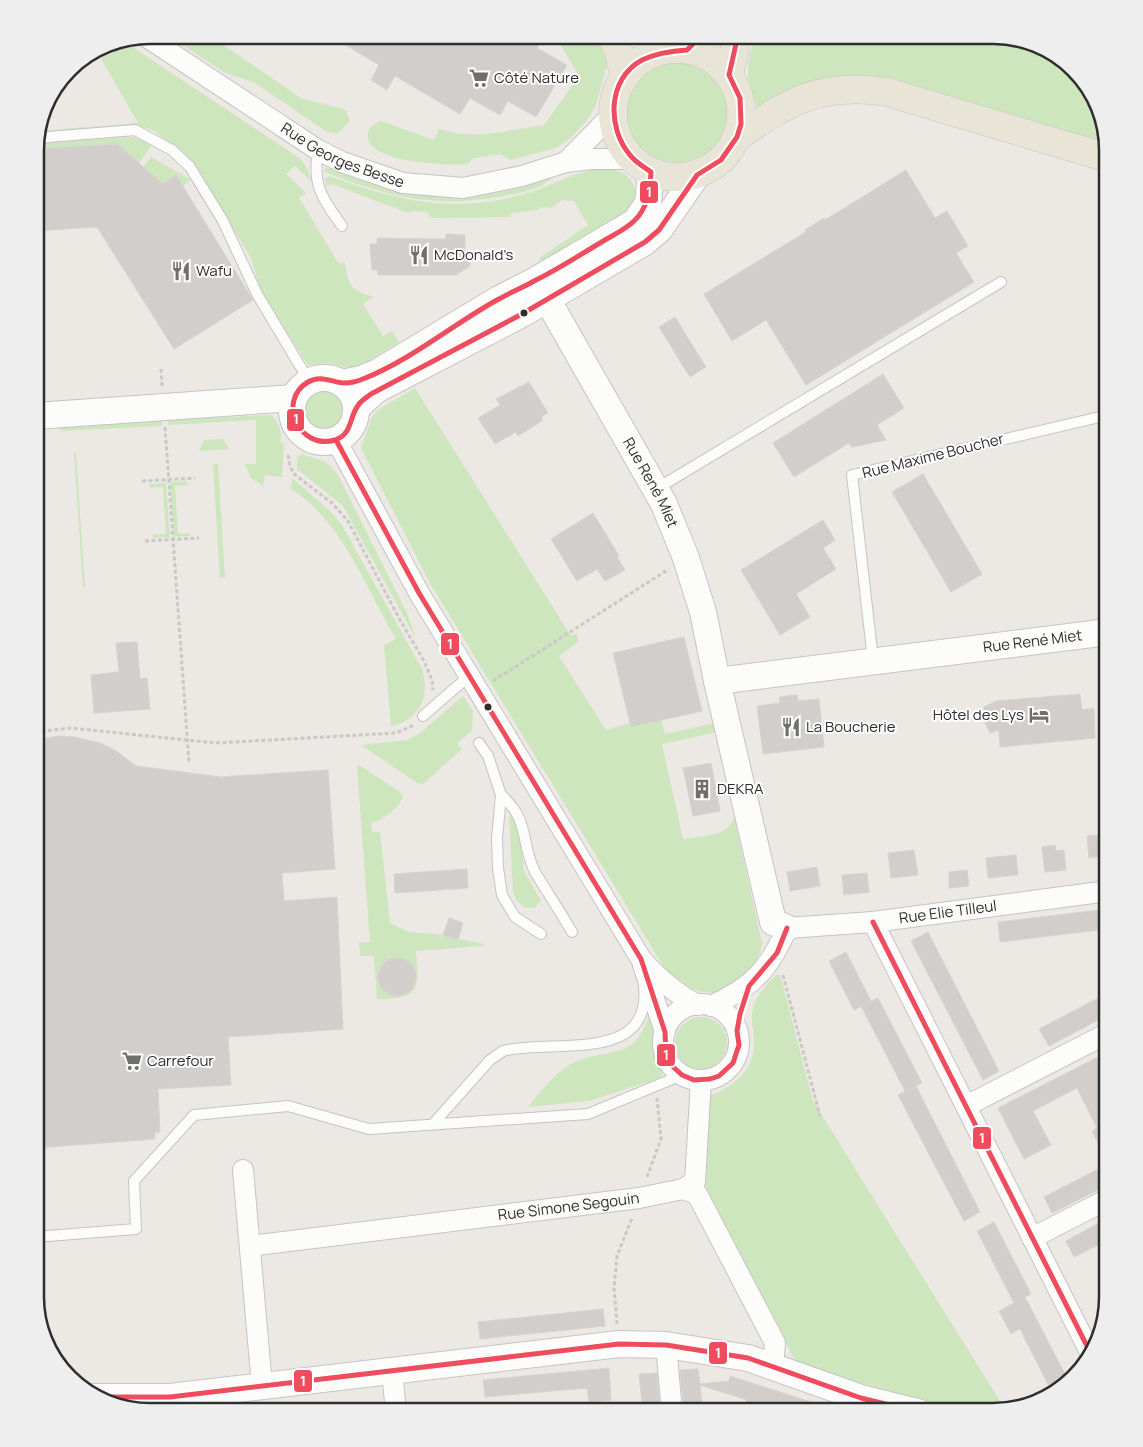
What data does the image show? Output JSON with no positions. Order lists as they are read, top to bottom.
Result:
{
  "streets": {
    "street": [
      "Rue Georges Besse",
      "Rue René Miet",
      "Rue Elie Tilleul",
      "Rue Simone Segouin"
    ],
    "lane": ["Rue Maxime Boucher"]
  },
  "crossings": [
    ["Rue Maxime Boucher", "Rue René Miet"],
    ["Rue René Miet", "Rue Elie Tilleul"]
  ],
  "places": {
    "supermarket": ["Côté Nature", "Carrefour"],
    "restaurant": ["McDonald's", "Wafu", "La Boucherie"],
    "hotel": ["Hôtel des Lys"],
    "building": ["DEKRA"]
  },
  "lines": ["transit line 1"]
}
